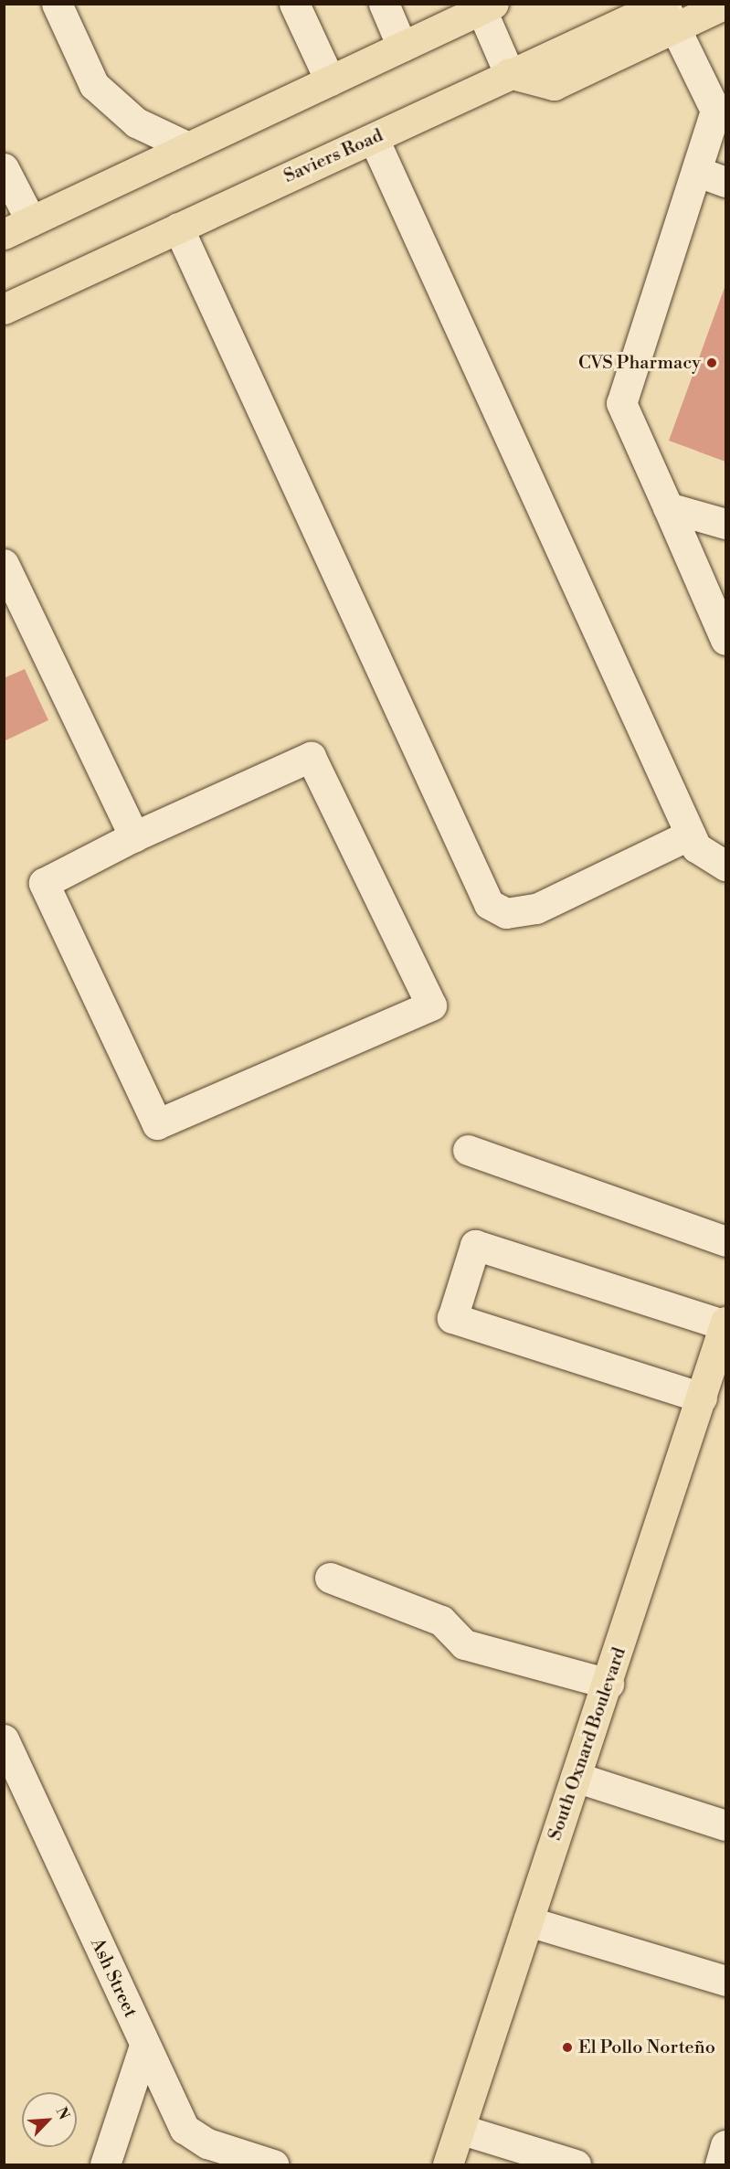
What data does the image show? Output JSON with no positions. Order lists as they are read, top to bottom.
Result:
{
  "streets": {
    "main road": ["Saviers Road", "South Oxnard Boulevard"],
    "street": ["Ash Street"]
  },
  "places": ["CVS Pharmacy", "El Pollo Norteño"],
  "north": "top right"
}
